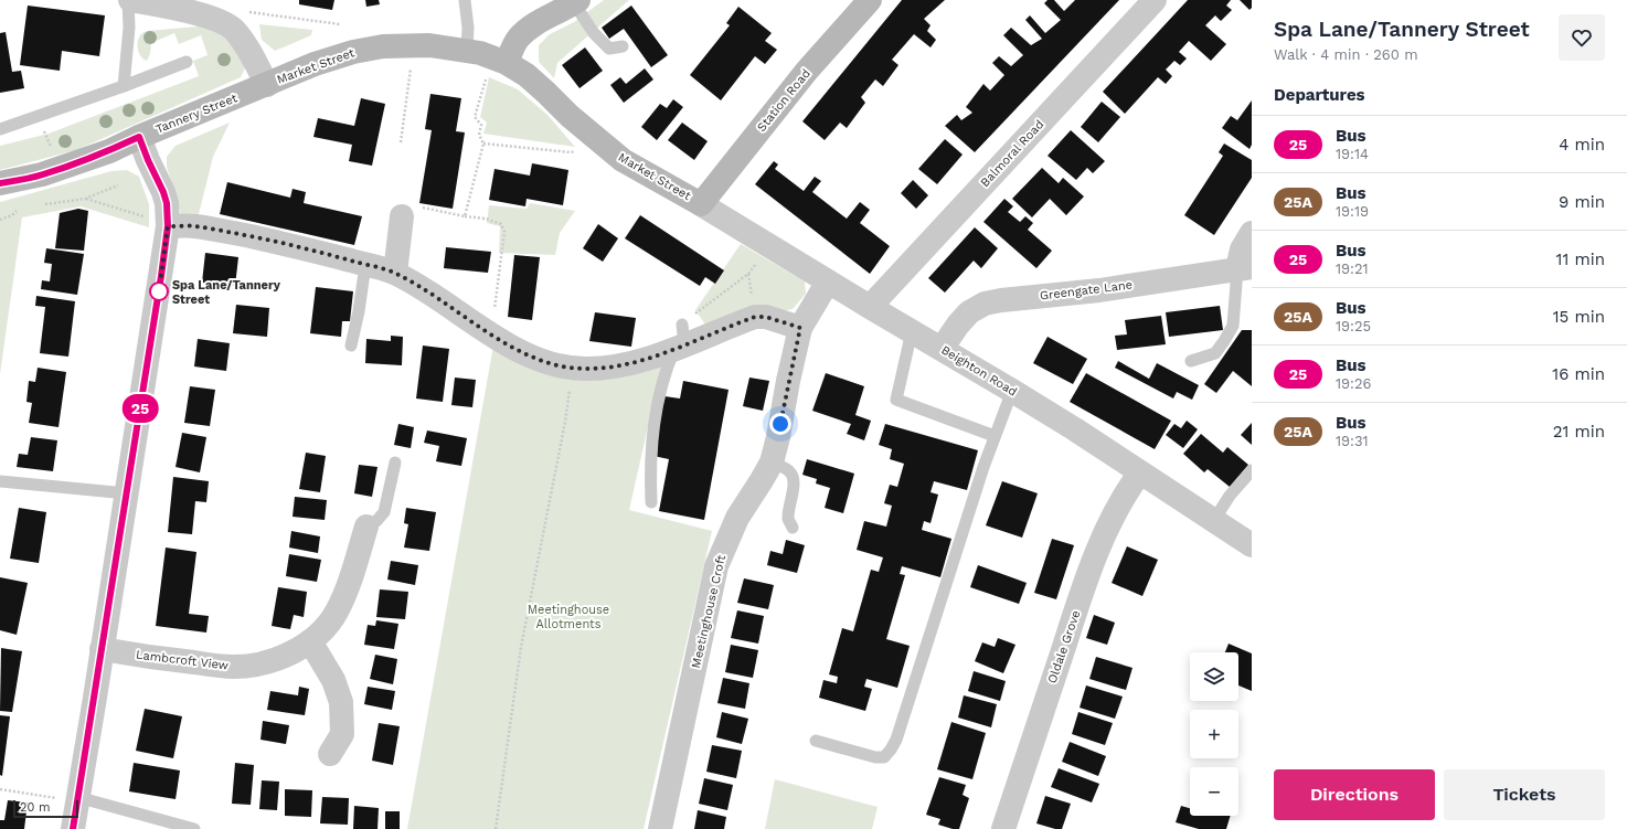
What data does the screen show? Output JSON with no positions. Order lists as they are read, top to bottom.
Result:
{
  "streets": {
    "main road": ["Market Street", "Station Road", "Tannery Street"],
    "street": [
      "Balmoral Road",
      "Greengate Lane",
      "Beighton Road",
      "Meetinghouse Croft",
      "Oldale Grove",
      "Lambcroft View"
    ]
  },
  "crossings": [
    ["Market Street", "Station Road"],
    ["Market Street", "Tannery Street"],
    ["Market Street", "Beighton Road"],
    ["Station Road", "Beighton Road"],
    ["Balmoral Road", "Beighton Road"],
    ["Greengate Lane", "Beighton Road"],
    ["Beighton Road", "Meetinghouse Croft"],
    ["Beighton Road", "Oldale Grove"]
  ],
  "parks": ["Meetinghouse Allotments"],
  "places": ["Spa Lane/Tannery Street"],
  "lines": ["bus line 25"],
  "scale_bar": "20 m",
  "page": {
    "on_map": "25",
    "heading": [
      ["Spa Lane/Tannery Street", "Walk · 4 min · 260 m"],
      "Departures"
    ],
    "list": [
      {
        "mark": "25",
        "name": "Bus",
        "note": "19:14",
        "value": "4 min"
      },
      {
        "mark": "25A",
        "name": "Bus",
        "note": "19:19",
        "value": "9 min"
      },
      {
        "mark": "25",
        "name": "Bus",
        "note": "19:21",
        "value": "11 min"
      },
      {
        "mark": "25A",
        "name": "Bus",
        "note": "19:25",
        "value": "15 min"
      },
      {
        "mark": "25",
        "name": "Bus",
        "note": "19:26",
        "value": "16 min"
      },
      {
        "mark": "25A",
        "name": "Bus",
        "note": "19:31",
        "value": "21 min"
      }
    ],
    "map_buttons": ["+", "−"],
    "buttons": ["Directions", "Tickets"],
    "scale": "20 m"
  }
}
